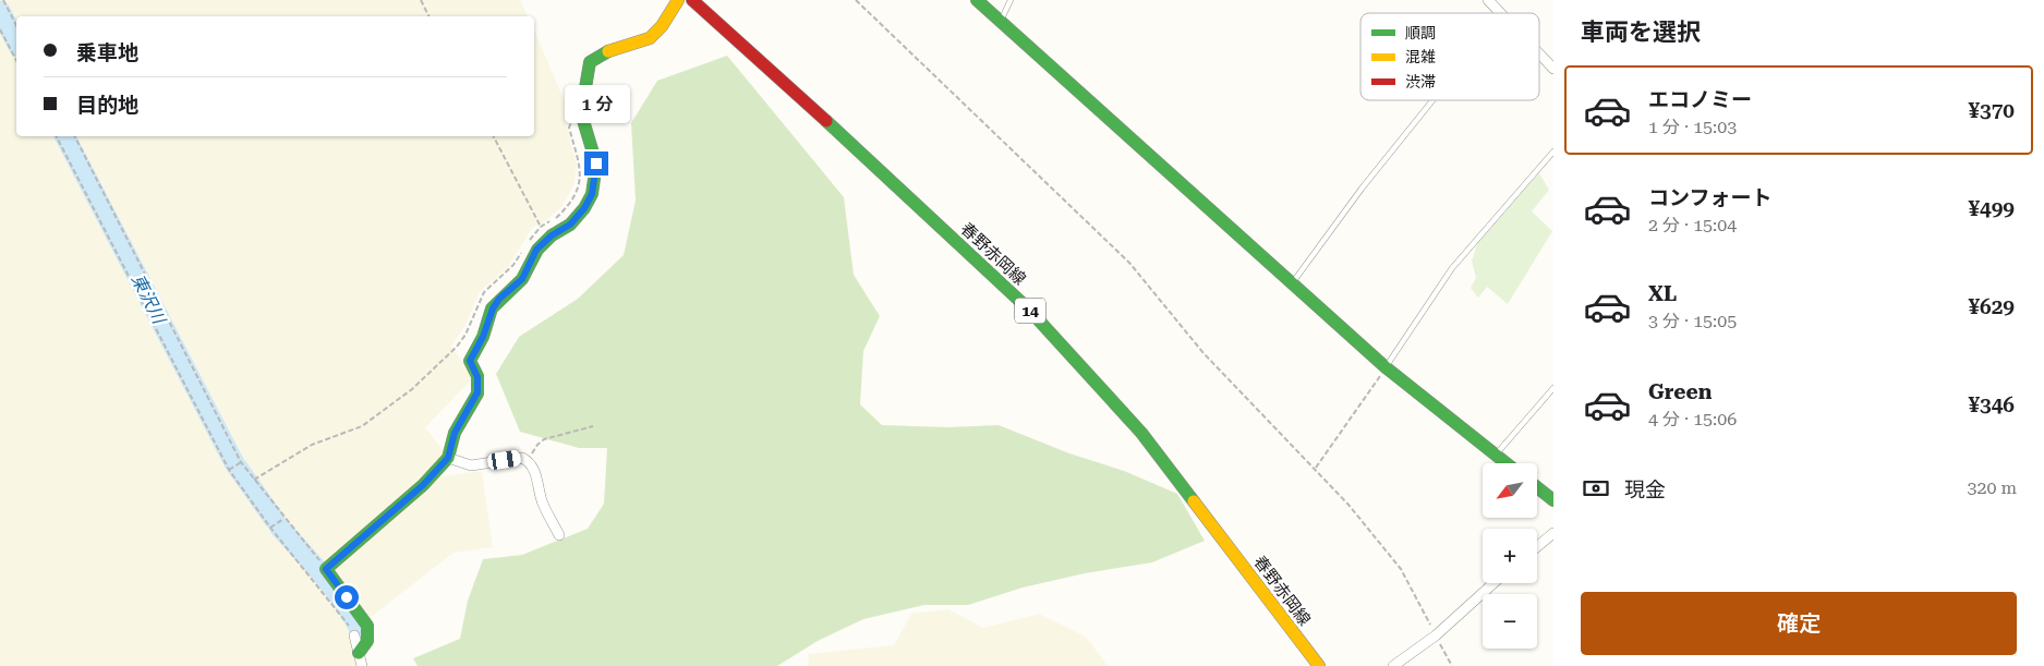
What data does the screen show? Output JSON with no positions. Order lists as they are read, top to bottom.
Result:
{
  "streets": {
    "street": ["春野赤岡線", "14"]
  },
  "water": ["東沢川"],
  "legend": ["順調", "混雑", "渋滞"],
  "north": "bottom left",
  "page": {
    "heading": "車両を選択",
    "banner": ["乗車地", "目的地"],
    "list": [
      {
        "name": "エコノミー",
        "note": "1 分 · 15:03",
        "value": "¥370"
      },
      {
        "name": "コンフォート",
        "note": "2 分 · 15:04",
        "value": "¥499"
      },
      {
        "name": "XL",
        "note": "3 分 · 15:05",
        "value": "¥629"
      },
      {
        "name": "Green",
        "note": "4 分 · 15:06",
        "value": "¥346"
      }
    ],
    "bubble": "1 分",
    "pay": ["現金", "320 m"],
    "map_buttons": ["+", "−"],
    "buttons": "確定"
  }
}
